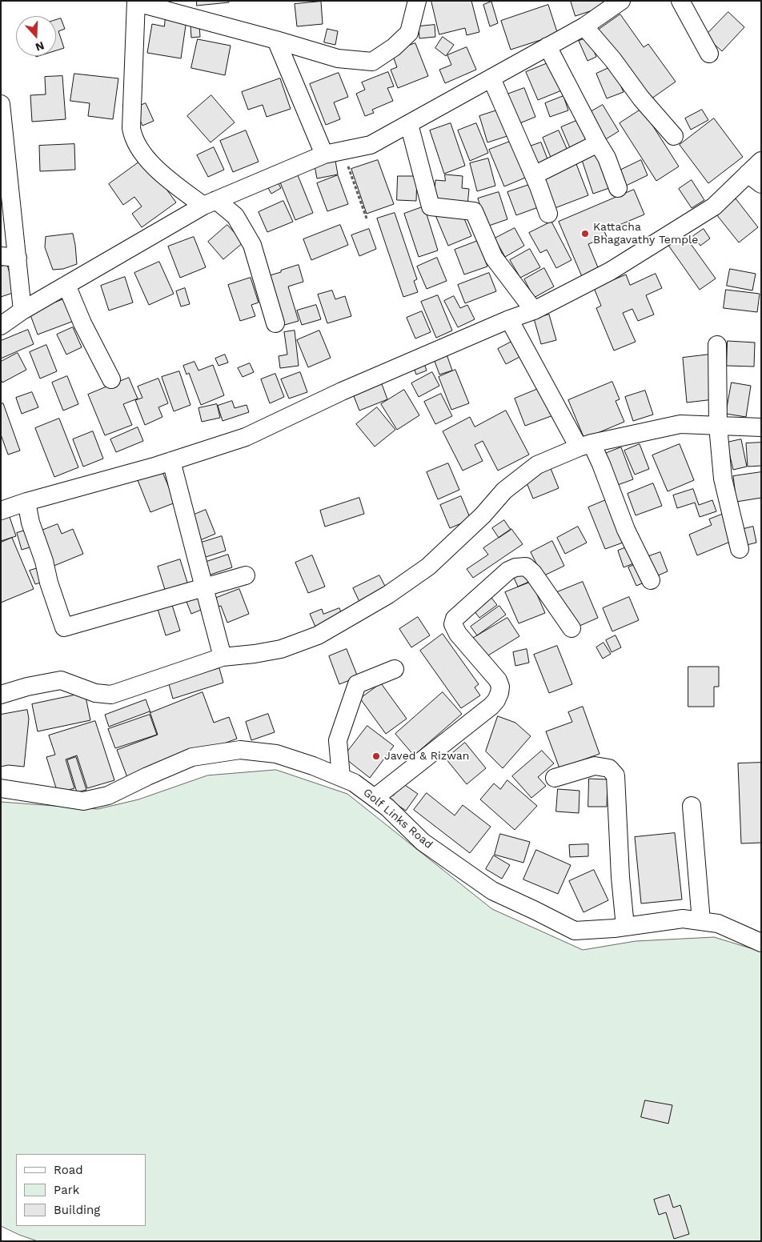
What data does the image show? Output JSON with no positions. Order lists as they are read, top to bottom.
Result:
{
  "streets": {
    "street": ["Golf Links Road"]
  },
  "places": ["Kattacha Bhagavathy Temple", "Javed & Rizwan"],
  "legend": ["Road", "Park", "Building"],
  "north": "bottom"
}
